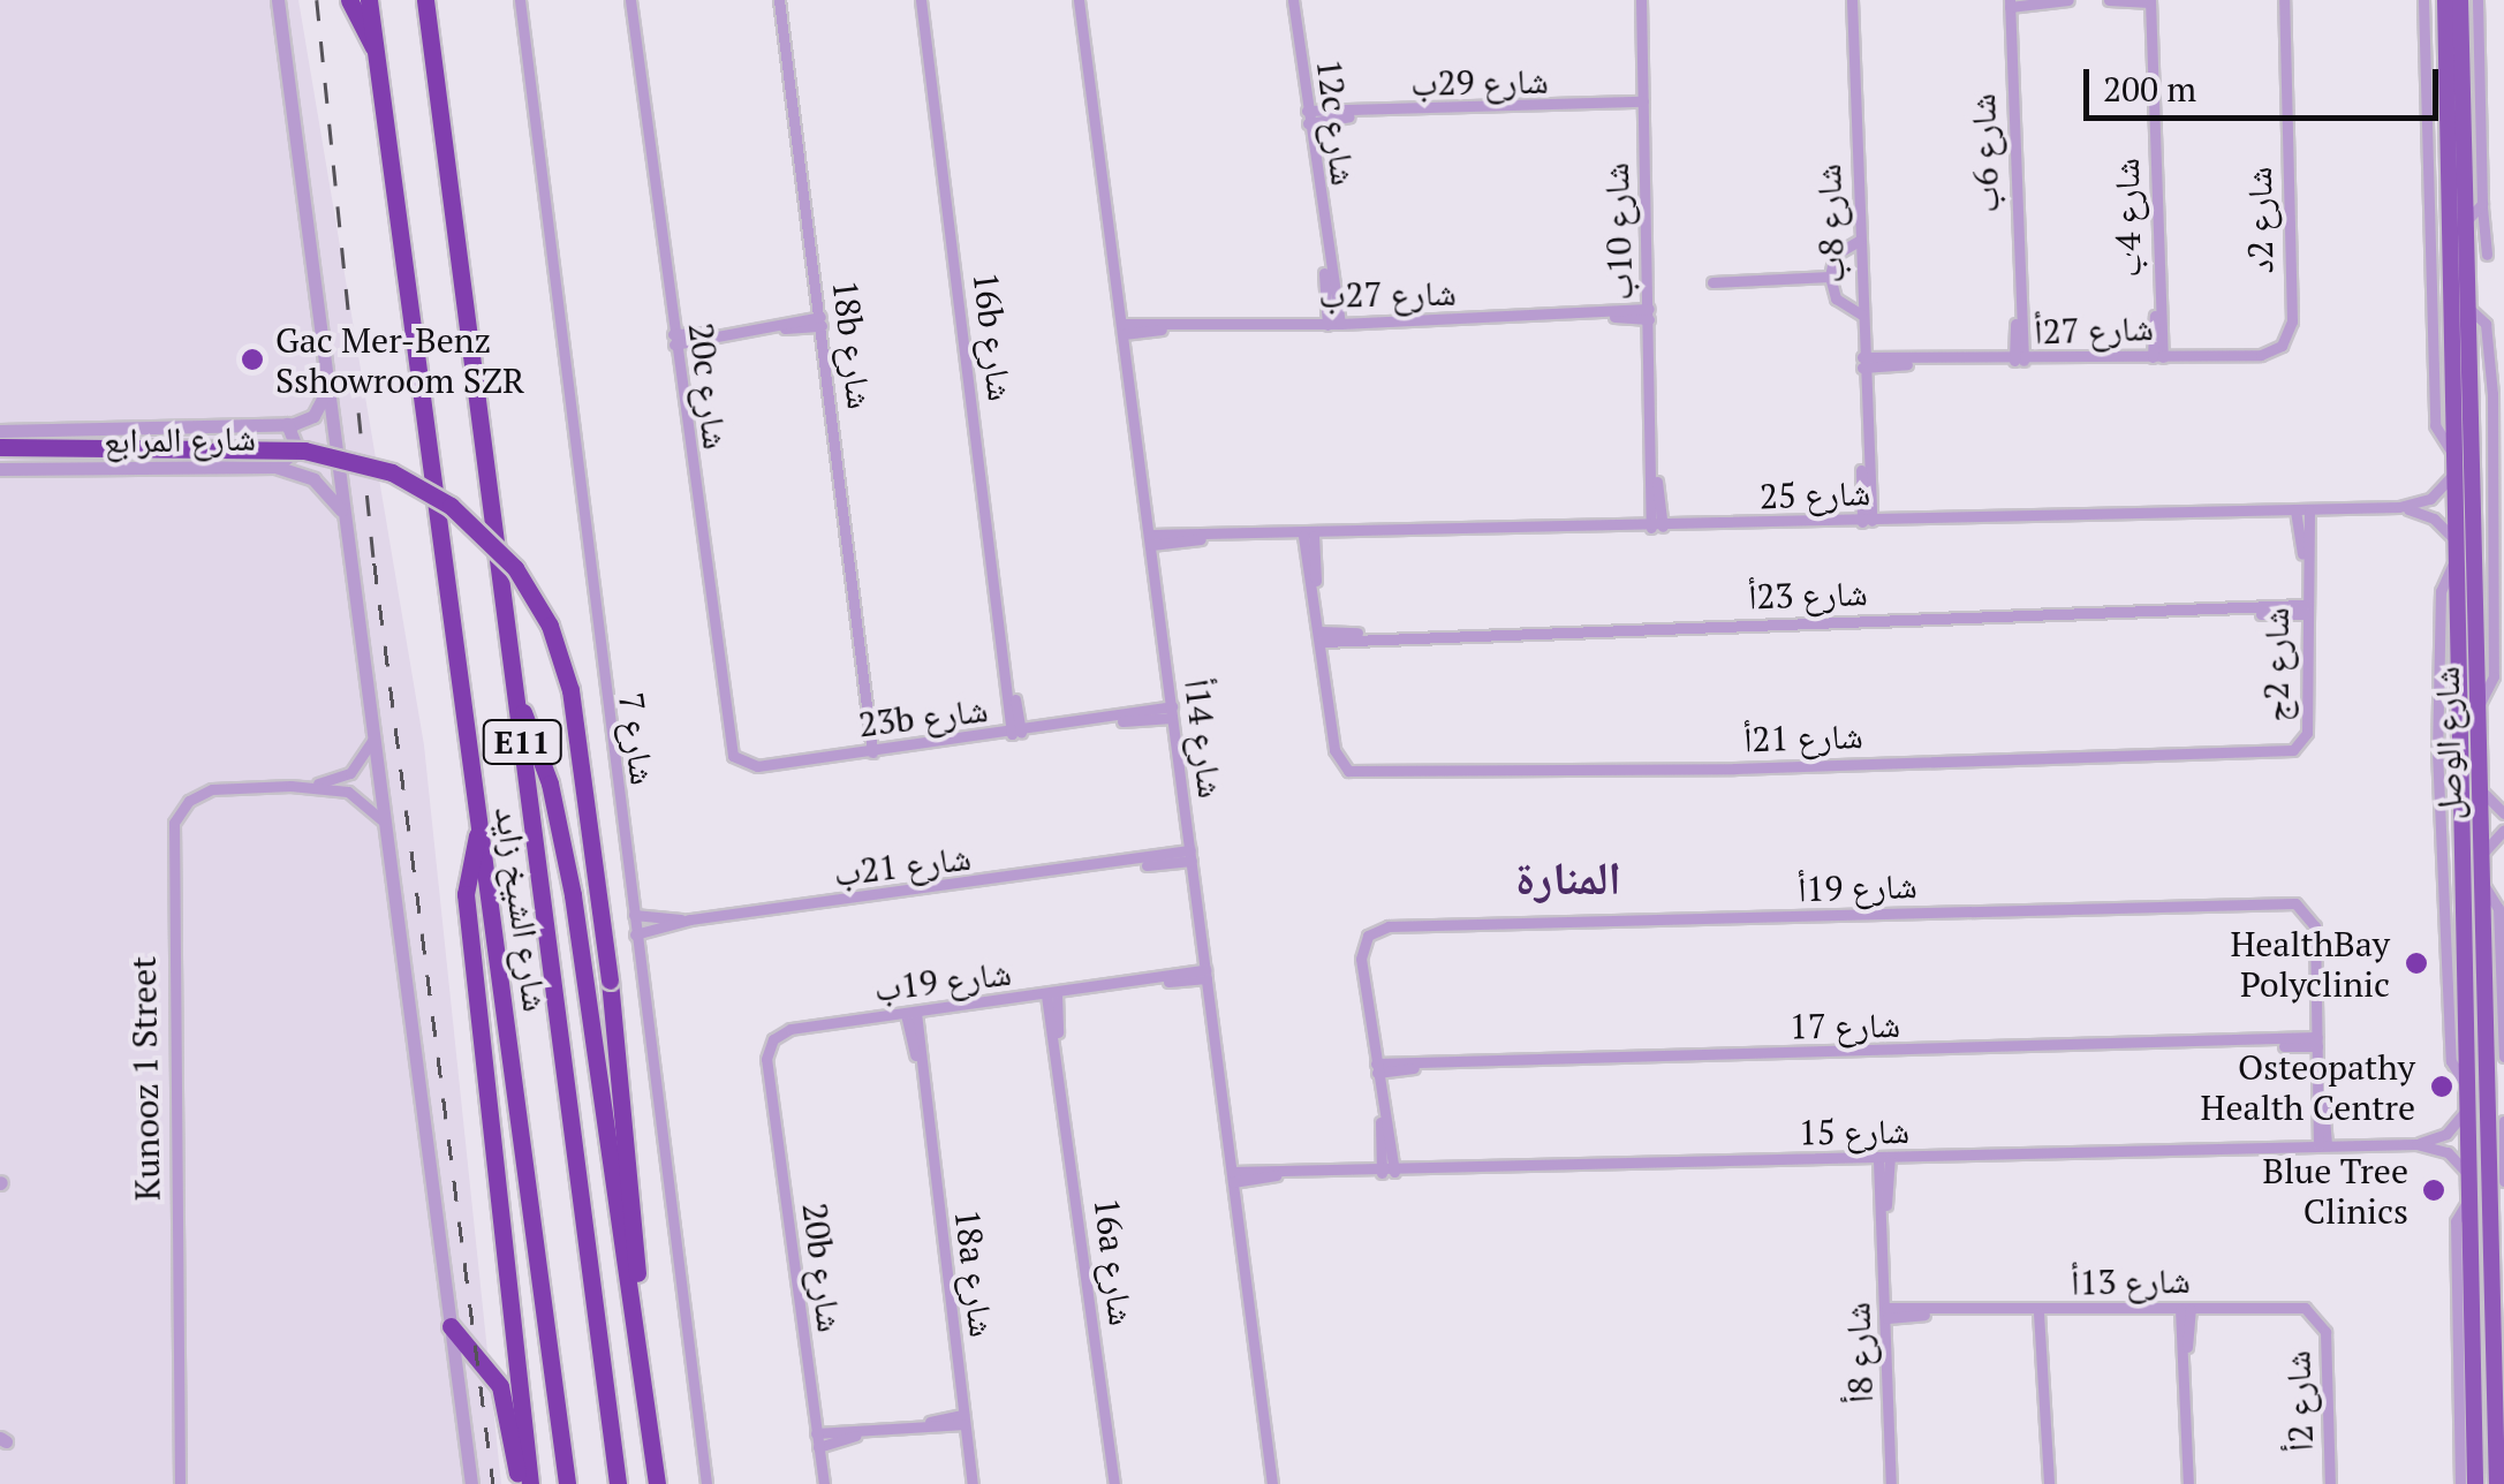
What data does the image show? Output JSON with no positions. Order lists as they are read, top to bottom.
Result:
{
  "streets": {
    "highway": ["E11", "شارع الشيخ زايد"],
    "main road": ["شارع الوصل"],
    "street": [
      "شارع 29ب",
      "12c شارع",
      "شارع 6ب",
      "شارع 4ب",
      "شارع 2د",
      "شارع 8ب",
      "شارع 10ب",
      "شارع 27ب",
      "شارع 27أ",
      "16b شارع",
      "18b شارع",
      "20c شارع",
      "شارع المرابع",
      "شارع 25",
      "شارع 23أ",
      "شارع 2ج",
      "23b شارع",
      "شارع 21أ",
      "شارع 7",
      "شارع 14أ",
      "شارع 21ب",
      "شارع 19أ",
      "شارع 19ب",
      "شارع 17",
      "Kunooz 1 Street",
      "شارع 15",
      "16a شارع",
      "20b شارع",
      "18a شارع",
      "شارع 13أ",
      "شارع 8أ",
      "شارع 2أ"
    ]
  },
  "crossings": [
    ["شارع 29ب", "12c شارع"],
    ["شارع 29ب", "شارع 10ب"],
    ["12c شارع", "شارع 27ب"],
    ["شارع 6ب", "شارع 27أ"],
    ["شارع 4ب", "شارع 27أ"],
    ["شارع 2د", "شارع 27أ"],
    ["شارع 8ب", "شارع 27أ"],
    ["شارع 8ب", "شارع 25"],
    ["شارع 10ب", "شارع 27ب"],
    ["شارع 10ب", "شارع 25"],
    ["شارع 27ب", "شارع 14أ"],
    ["16b شارع", "23b شارع"],
    ["18b شارع", "23b شارع"],
    ["20c شارع", "23b شارع"],
    ["شارع 25", "شارع 2ج"],
    ["شارع 25", "شارع 14أ"],
    ["شارع 25", "شارع الوصل"],
    ["شارع 23أ", "شارع 2ج"],
    ["شارع 23أ", "شارع 21أ"],
    ["شارع 2ج", "شارع 21أ"],
    ["23b شارع", "شارع 14أ"],
    ["شارع 7", "شارع 21ب"],
    ["شارع 14أ", "شارع 21ب"],
    ["شارع 14أ", "شارع 19ب"],
    ["شارع 14أ", "شارع 15"],
    ["شارع 19أ", "شارع 17"],
    ["شارع 19ب", "16a شارع"],
    ["شارع 19ب", "20b شارع"],
    ["شارع 19ب", "18a شارع"],
    ["شارع 15", "شارع 8أ"],
    ["شارع 13أ", "شارع 8أ"],
    ["شارع 13أ", "شارع 2أ"]
  ],
  "districts": ["المنارة"],
  "places": [
    "Gac Mer-Benz Sshowroom SZR",
    "HealthBay Polyclinic",
    "Osteopathy Health Centre",
    "Blue Tree Clinics"
  ],
  "scale_bar": "200 m"
}
